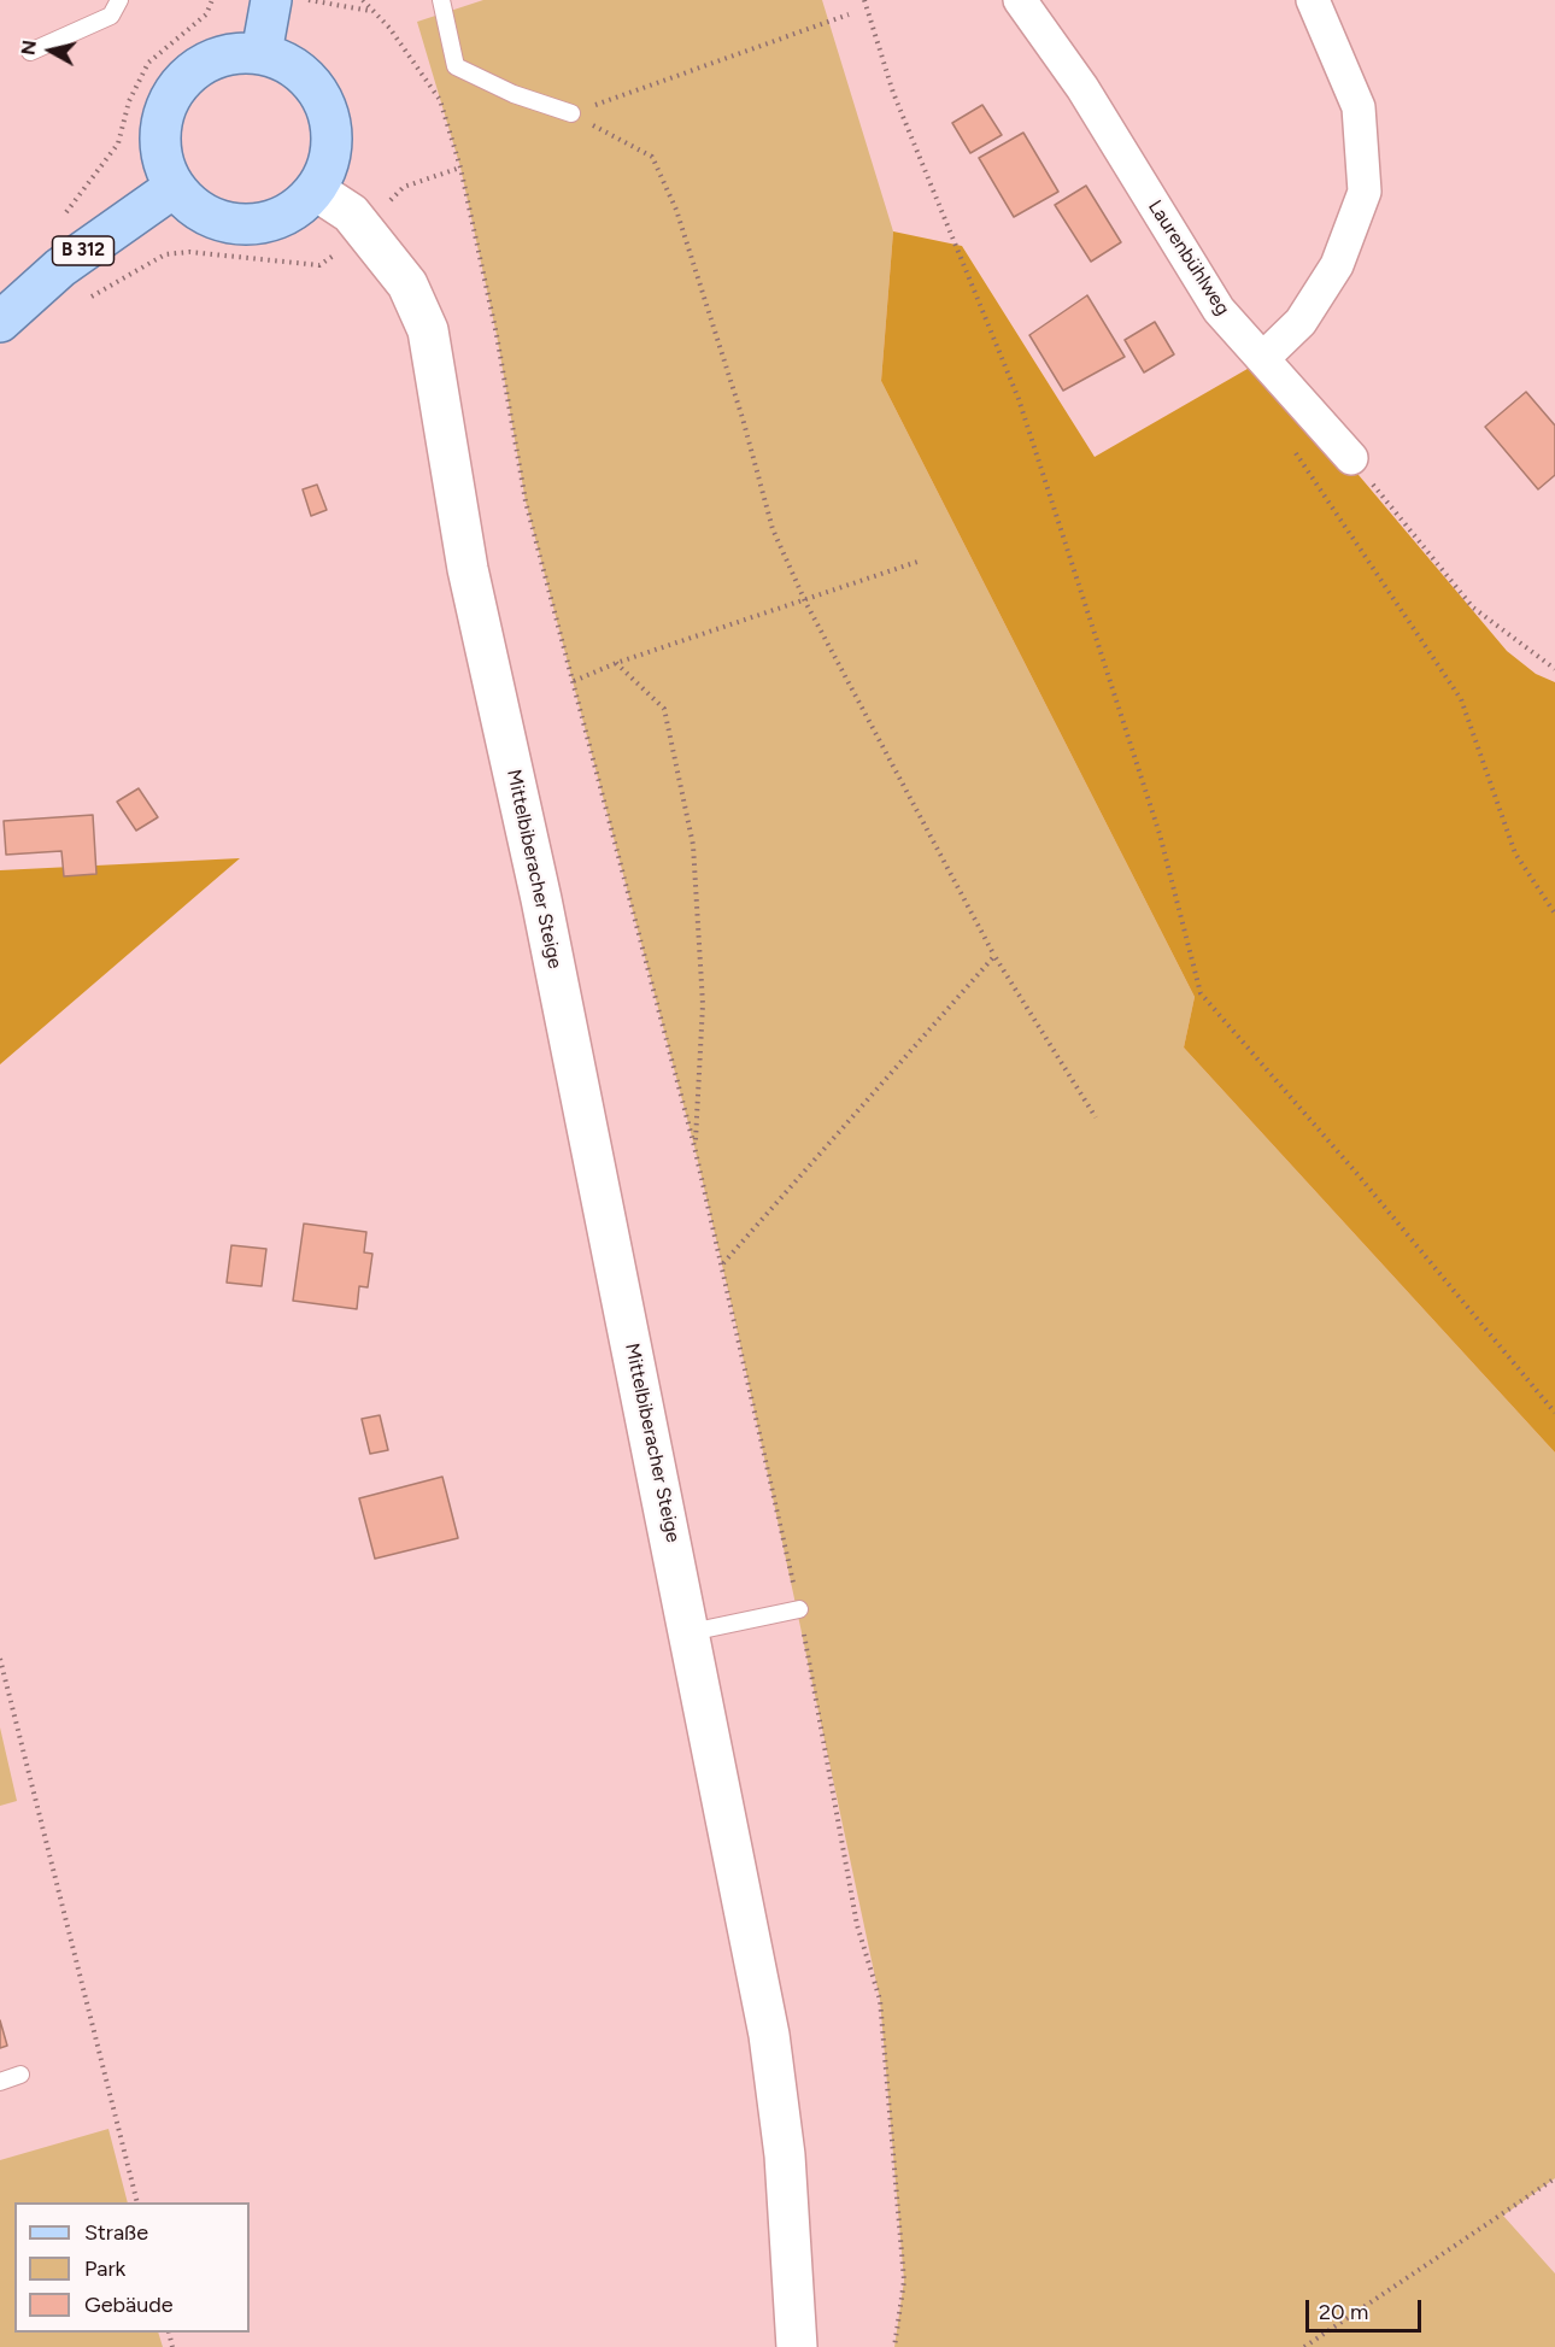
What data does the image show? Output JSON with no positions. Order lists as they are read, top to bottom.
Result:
{
  "streets": {
    "main road": ["B 312"],
    "street": ["Laurenbühlweg", "Mittelbiberacher Steige"]
  },
  "crossings": [
    ["B 312", "Mittelbiberacher Steige"]
  ],
  "legend": ["Straße", "Park", "Gebäude"],
  "scale_bar": "20 m",
  "north": "left"
}
